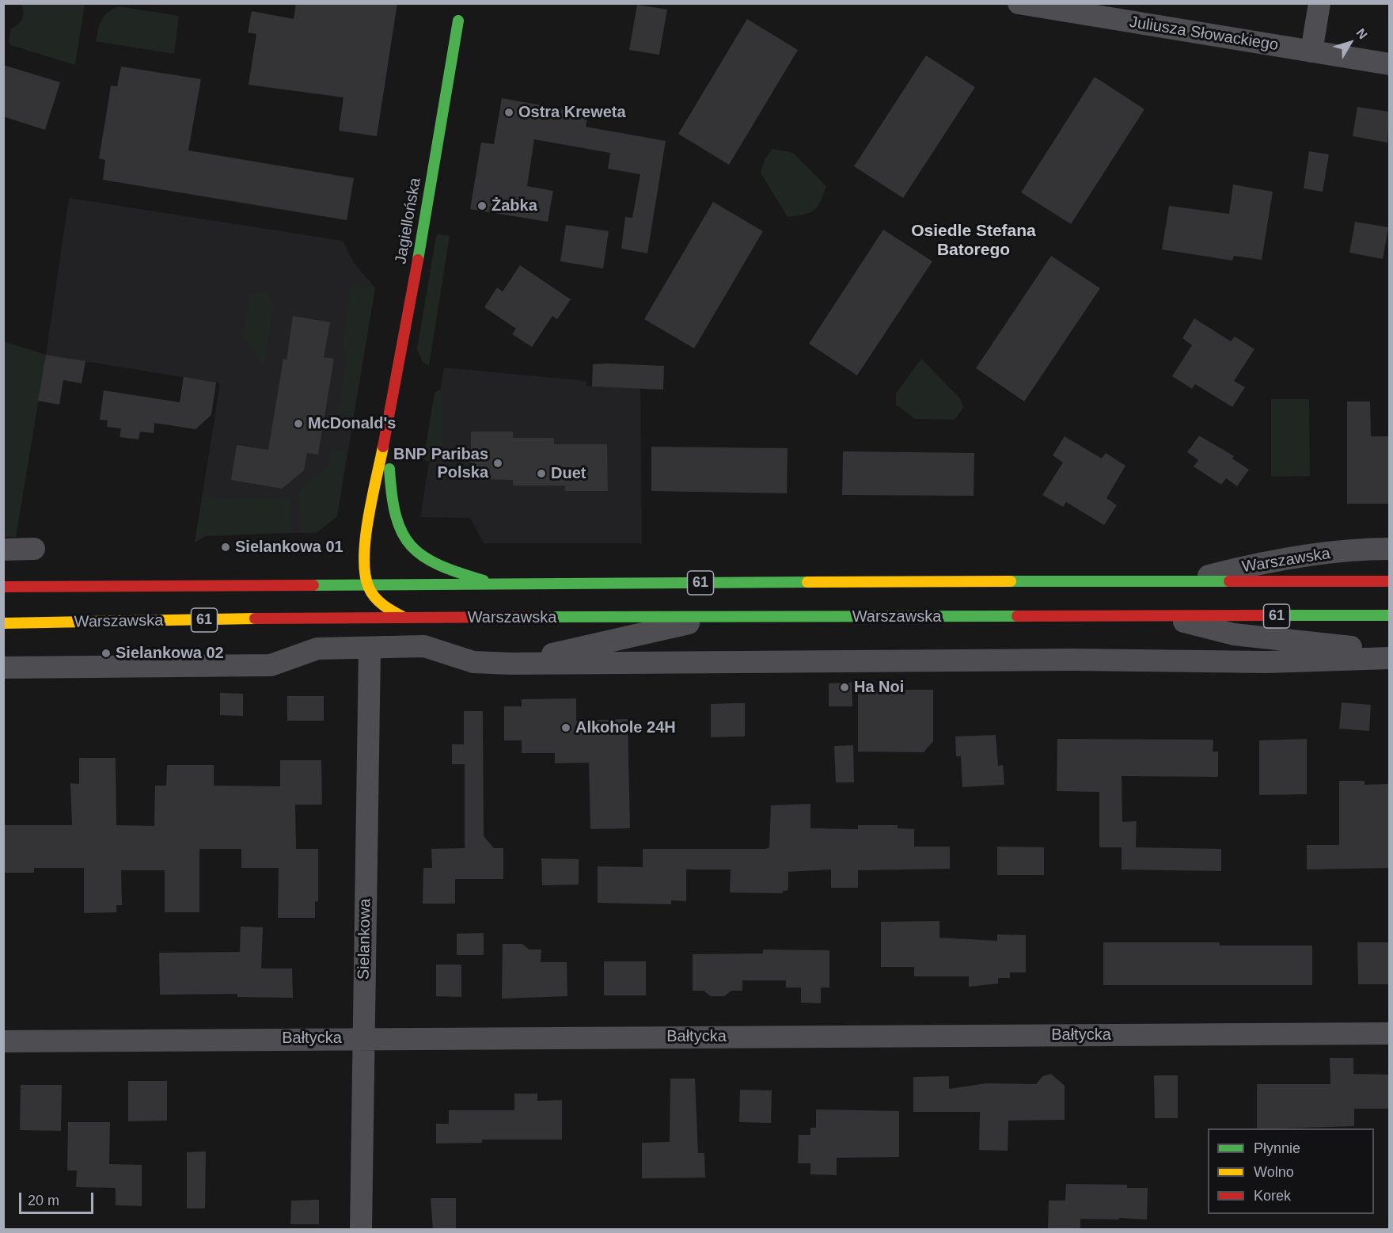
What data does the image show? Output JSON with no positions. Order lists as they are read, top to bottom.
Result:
{
  "streets": {
    "main road": ["Jagiellońska", "Warszawska", "61"],
    "street": ["Juliusza Słowackiego", "Sielankowa", "Bałtycka"]
  },
  "crossings": [
    ["Jagiellońska", "Warszawska"],
    ["Sielankowa", "Bałtycka"]
  ],
  "districts": ["Osiedle Stefana Batorego"],
  "places": [
    "Ostra Kreweta",
    "Żabka",
    "McDonald's",
    "BNP Paribas Polska",
    "Duet",
    "Sielankowa 01",
    "Sielankowa 02",
    "Ha Noi",
    "Alkohole 24H"
  ],
  "legend": ["Płynnie", "Wolno", "Korek"],
  "scale_bar": "20 m",
  "north": "top right"
}
